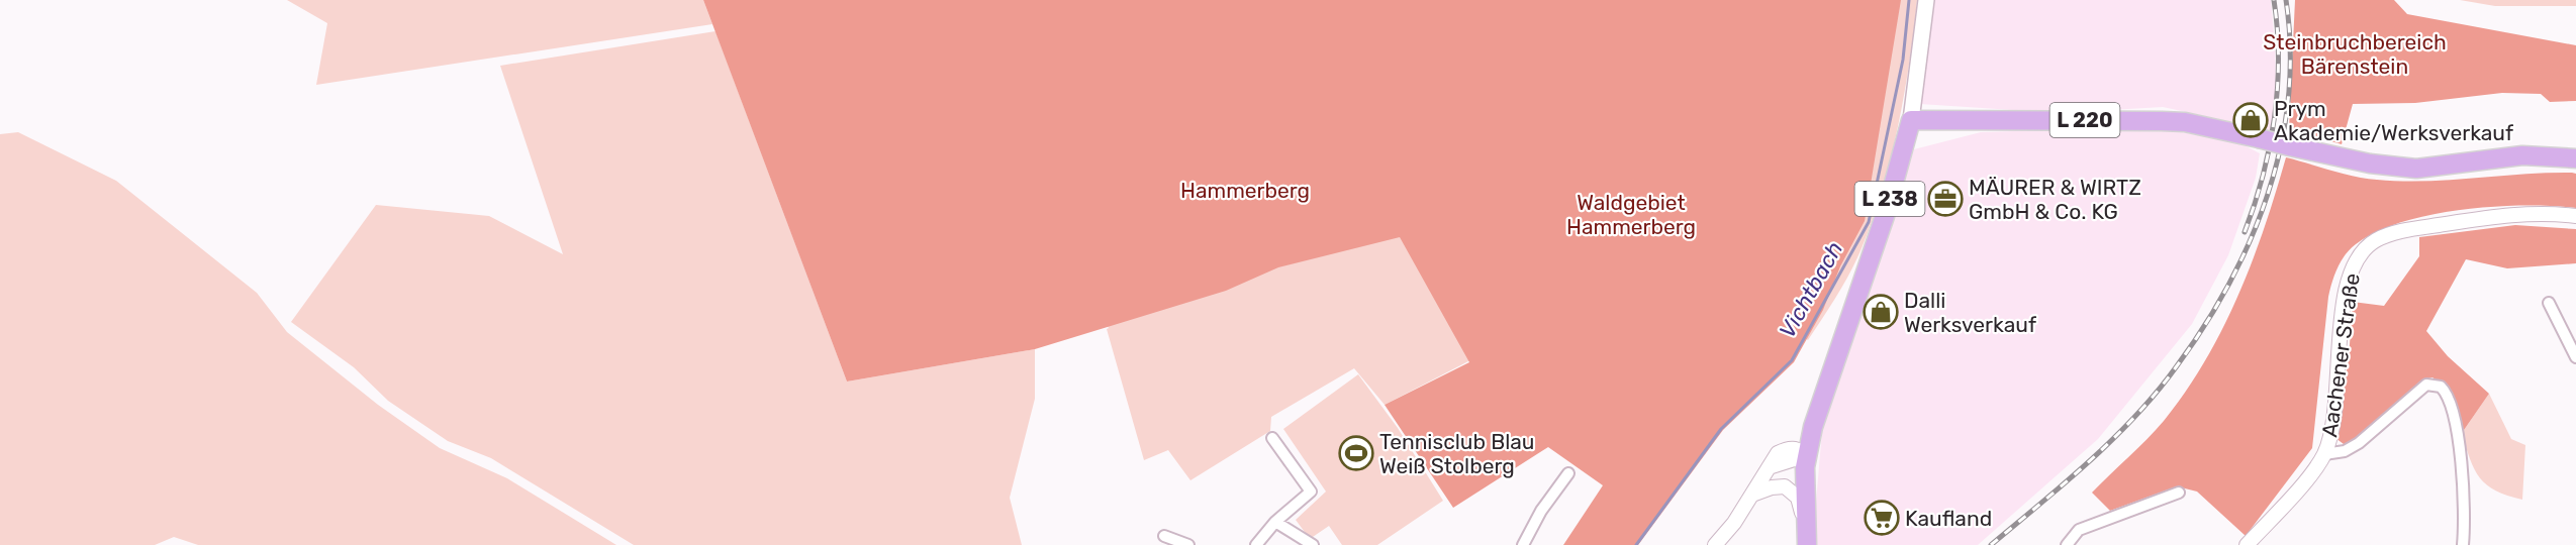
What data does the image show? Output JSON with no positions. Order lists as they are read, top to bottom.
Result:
{
  "streets": {
    "main road": ["L 220", "L 238"],
    "street": ["Aachener Straße"]
  },
  "crossings": [
    ["L 220", "L 238"]
  ],
  "water": ["Vichtbach"],
  "parks": ["Steinbruchbereich Bärenstein", "Hammerberg", "Waldgebiet Hammerberg"],
  "places": {
    "shop": ["Prym Akademie/Werksverkauf", "Dalli Werksverkauf"],
    "office": ["MÄURER & WIRTZ GmbH & Co. KG"],
    "sports": ["Tennisclub Blau Weiß Stolberg"],
    "supermarket": ["Kaufland"]
  }
}
